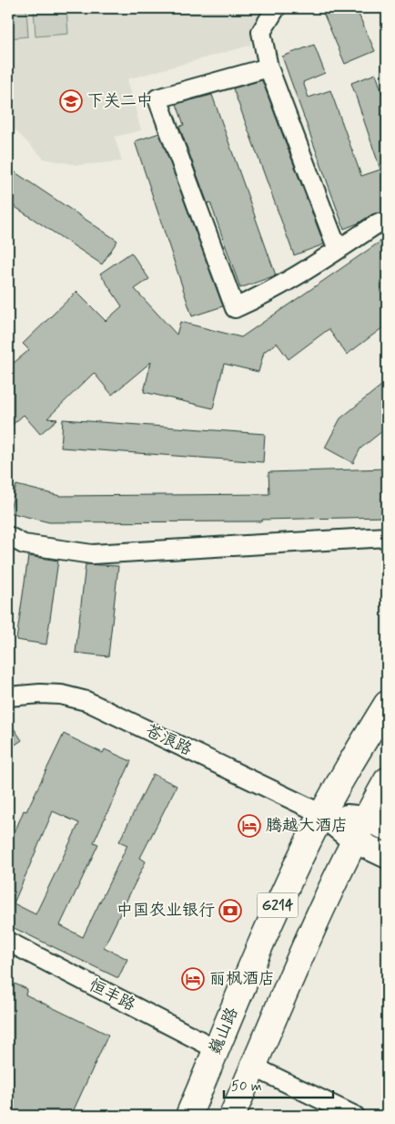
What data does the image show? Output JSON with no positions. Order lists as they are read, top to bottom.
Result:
{
  "streets": {
    "highway": ["G214", "巍山路"],
    "street": ["苍浪路", "恒丰路"]
  },
  "crossings": [
    ["苍浪路", "巍山路"],
    ["恒丰路", "巍山路"]
  ],
  "places": {
    "school or university": ["下关二中"],
    "hotel": ["腾越大酒店", "丽枫酒店"],
    "bank": ["中国农业银行"]
  },
  "scale_bar": "50 m"
}
